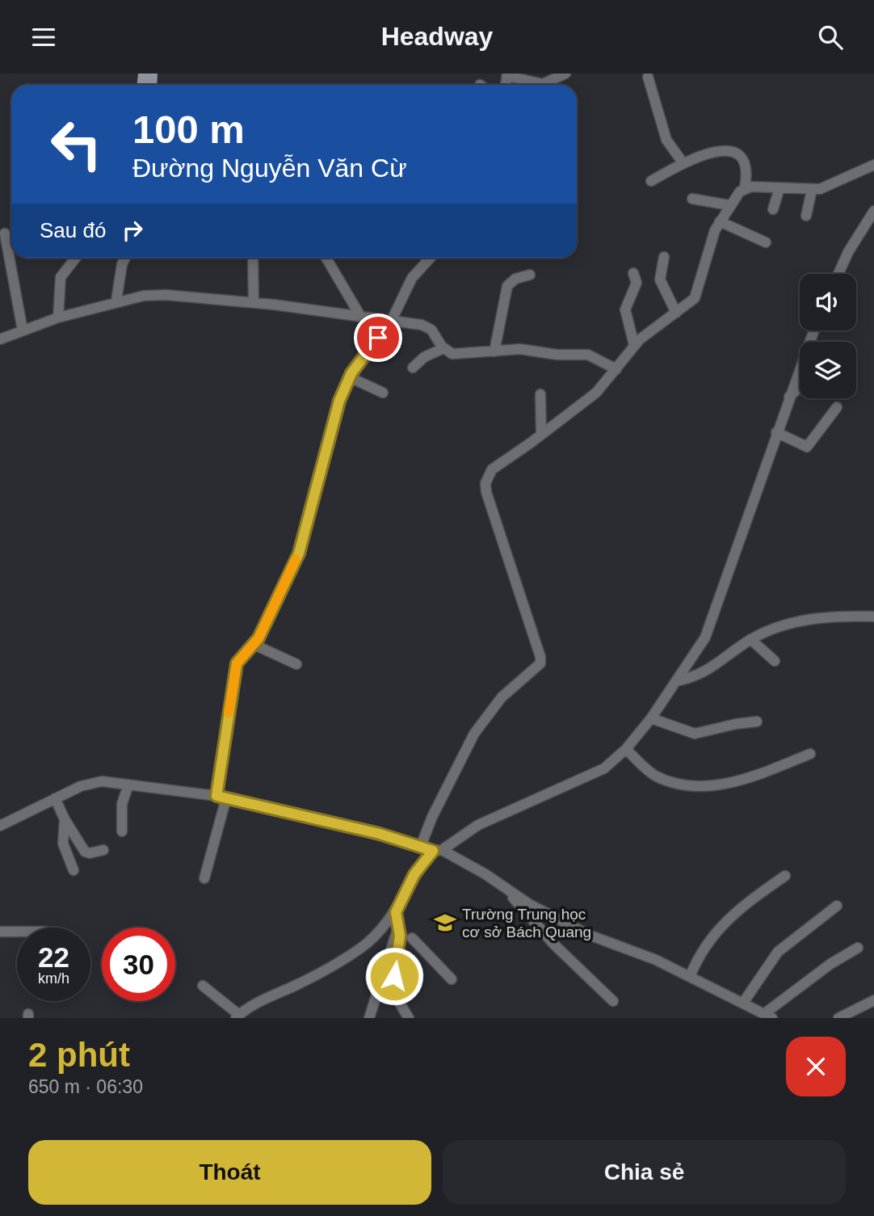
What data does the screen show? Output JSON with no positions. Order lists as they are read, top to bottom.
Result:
{
  "places": {
    "school or university": ["Trường Trung học cơ sở Bách Quang"]
  },
  "page": {
    "header": "Headway",
    "turn": ["100 m", "Đường Nguyễn Văn Cừ"],
    "then": "Sau đó",
    "speed": "22 km/h",
    "limit": "30",
    "heading": ["2 phút", "650 m · 06:30"],
    "buttons": ["Thoát", "Chia sẻ"]
  }
}
